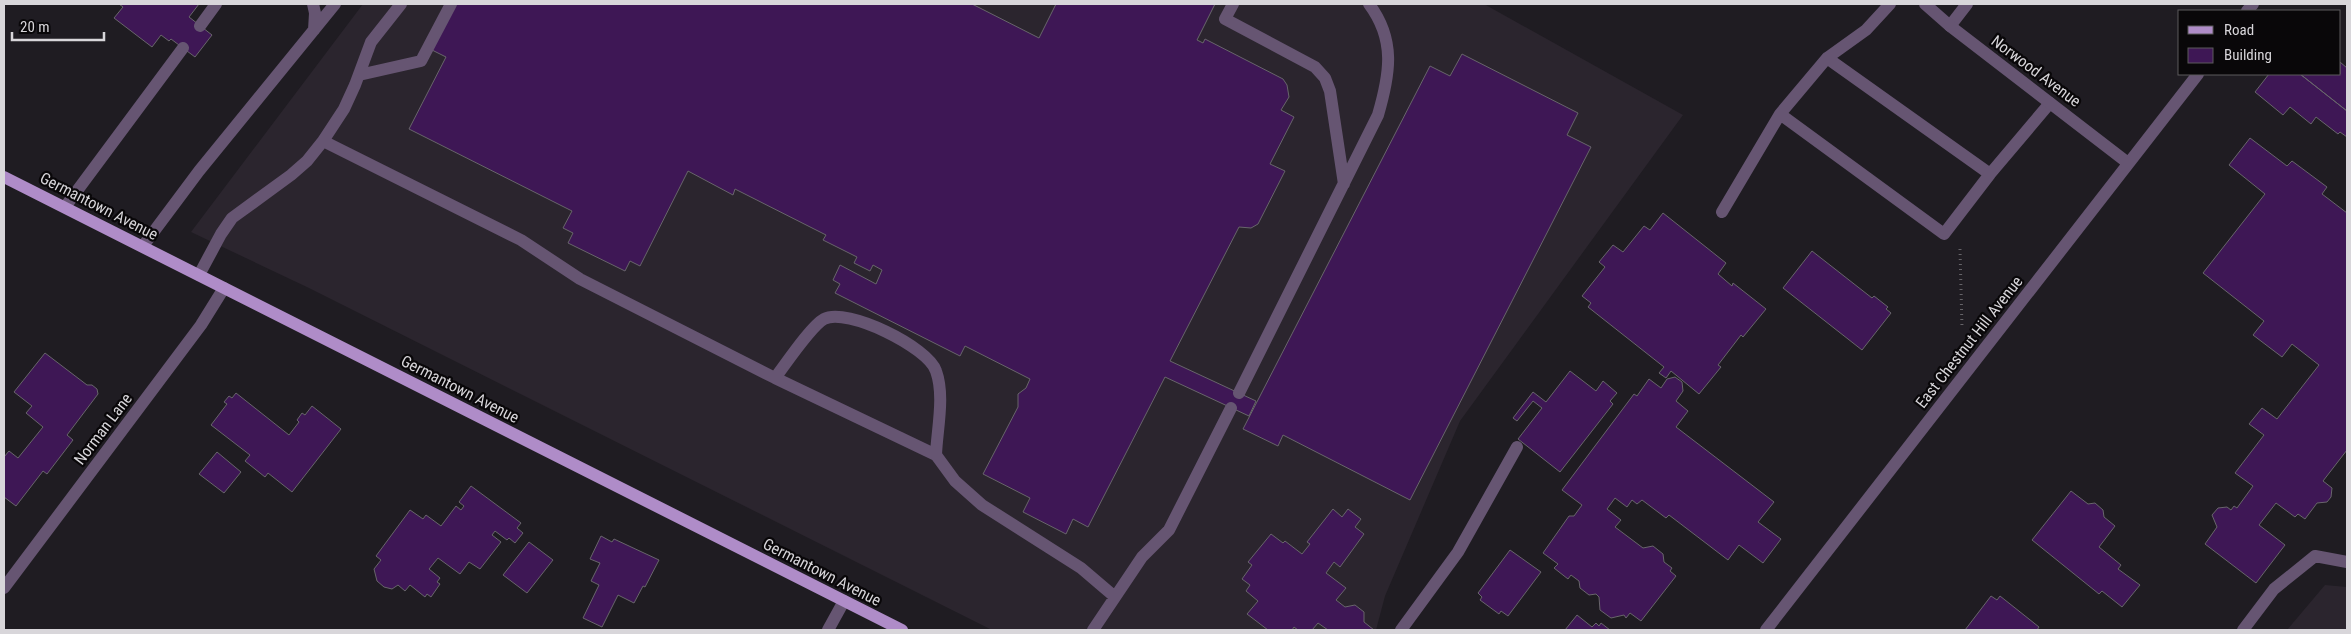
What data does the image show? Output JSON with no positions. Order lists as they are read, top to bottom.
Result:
{
  "streets": {
    "main road": ["Germantown Avenue"],
    "street": ["Norwood Avenue", "East Chestnut Hill Avenue", "Norman Lane"]
  },
  "crossings": [
    ["Norwood Avenue", "East Chestnut Hill Avenue"],
    ["Germantown Avenue", "Norman Lane"]
  ],
  "legend": ["Road", "Building"],
  "scale_bar": "20 m"
}
